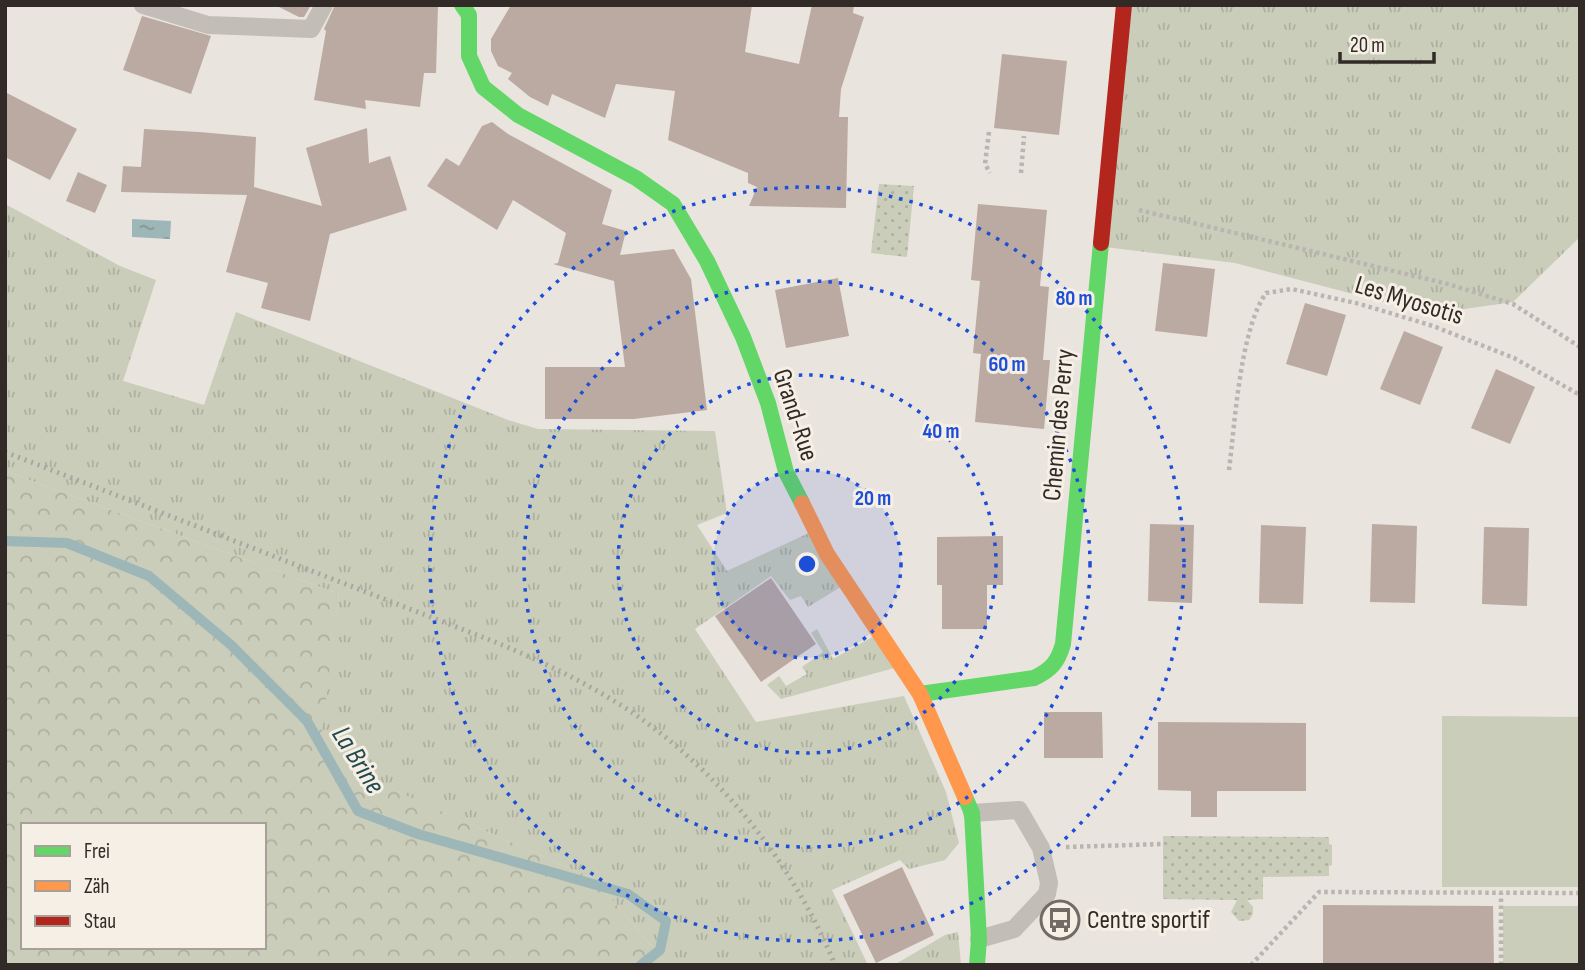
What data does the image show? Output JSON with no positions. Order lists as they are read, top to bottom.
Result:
{
  "streets": {
    "street": ["Grand-Rue", "Chemin des Perry"],
    "path": ["Les Myosotis"]
  },
  "crossings": [
    ["Grand-Rue", "Chemin des Perry"]
  ],
  "water": ["La Brine"],
  "places": {
    "bus stop": ["Centre sportif"]
  },
  "legend": ["Frei", "Zäh", "Stau"],
  "scale_bar": "20 m",
  "rings": [
    "80 m",
    "60 m",
    "40 m",
    "20 m"
  ]
}
